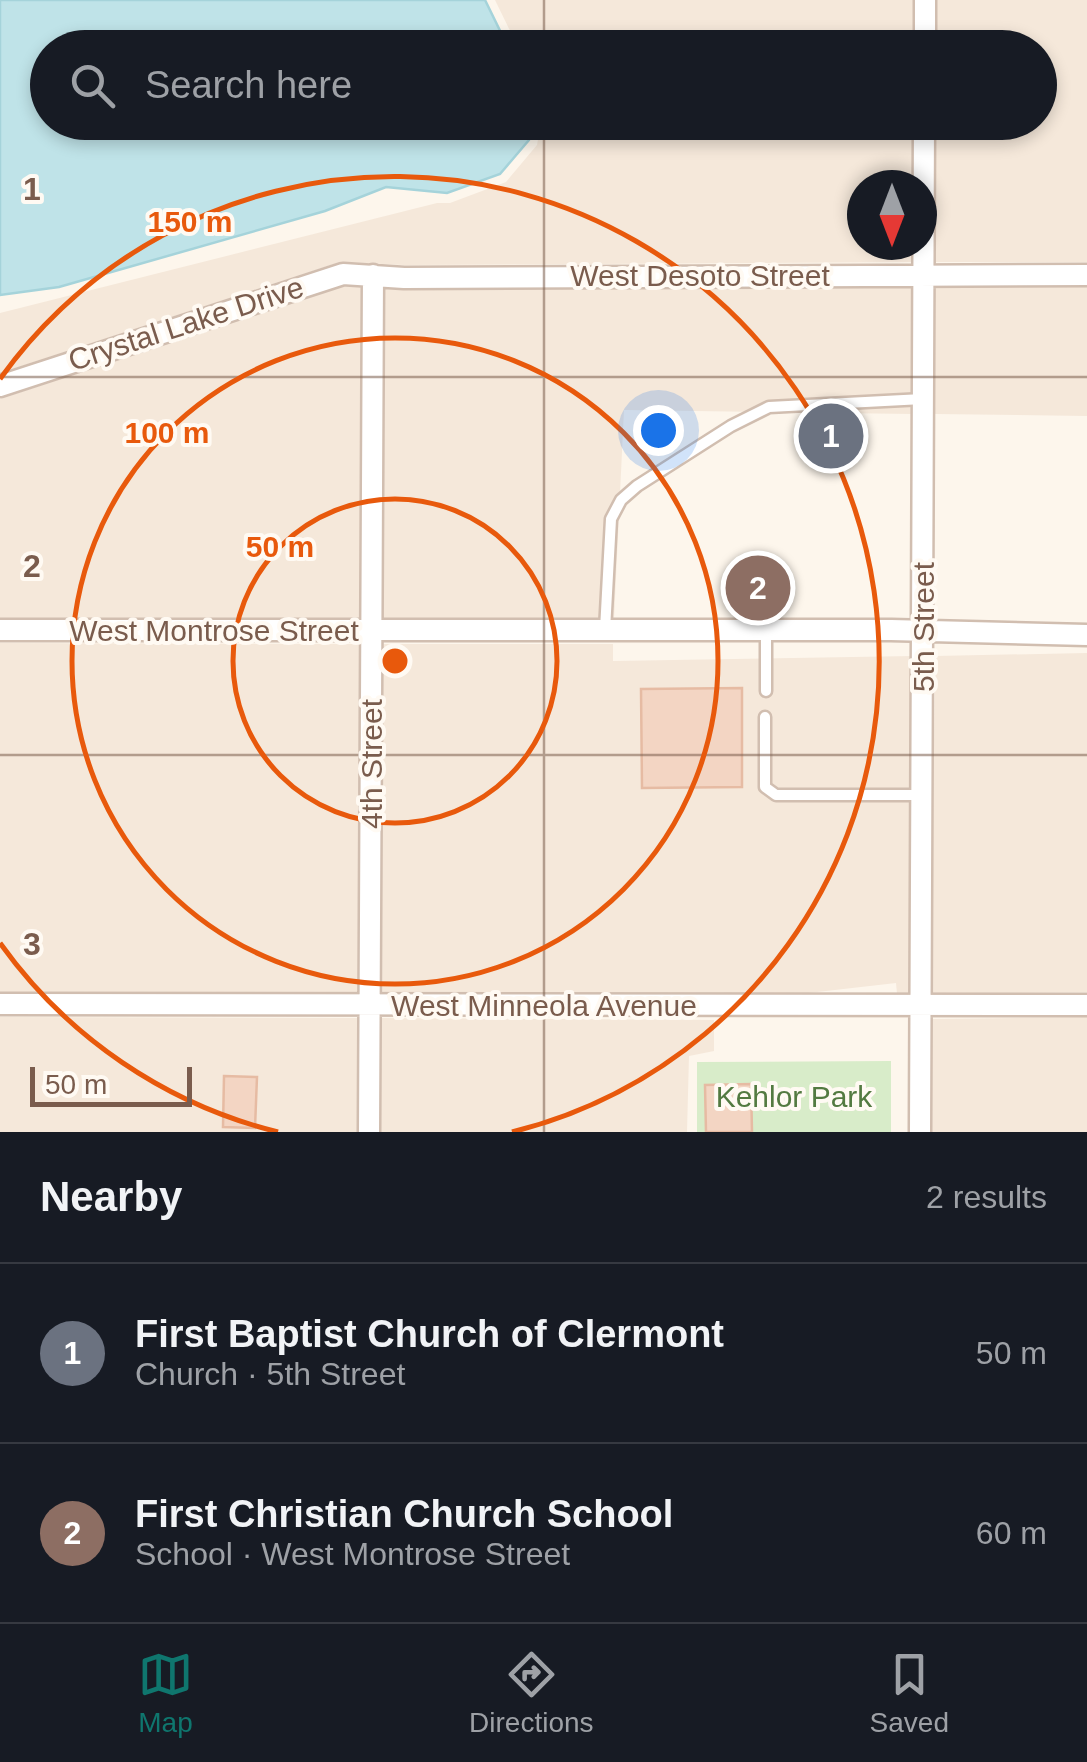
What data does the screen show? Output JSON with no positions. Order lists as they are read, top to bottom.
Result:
{
  "streets": {
    "street": [
      "West Desoto Street",
      "Crystal Lake Drive",
      "5th Street",
      "West Montrose Street",
      "4th Street",
      "West Minneola Avenue"
    ]
  },
  "crossings": [
    ["West Desoto Street", "Crystal Lake Drive"],
    ["West Desoto Street", "5th Street"],
    ["West Desoto Street", "4th Street"],
    ["Crystal Lake Drive", "4th Street"],
    ["5th Street", "West Montrose Street"],
    ["5th Street", "West Minneola Avenue"],
    ["West Montrose Street", "4th Street"],
    ["4th Street", "West Minneola Avenue"]
  ],
  "parks": ["Kehlor Park"],
  "scale_bar": "50 m",
  "north": "bottom",
  "page": {
    "search": "Search here",
    "pins": ["1", "2"],
    "scale": "50 m",
    "heading": ["Nearby", "2 results"],
    "list": [
      {
        "mark": "1",
        "name": "First Baptist Church of Clermont",
        "note": "Church · 5th Street",
        "value": "50 m"
      },
      {
        "mark": "2",
        "name": "First Christian Church School",
        "note": "School · West Montrose Street",
        "value": "60 m"
      }
    ],
    "nav": ["Map", "Directions", "Saved"]
  },
  "grid": {
    "rows": ["1", "2", "3"]
  },
  "rings": ["150 m", "100 m", "50 m"]
}
